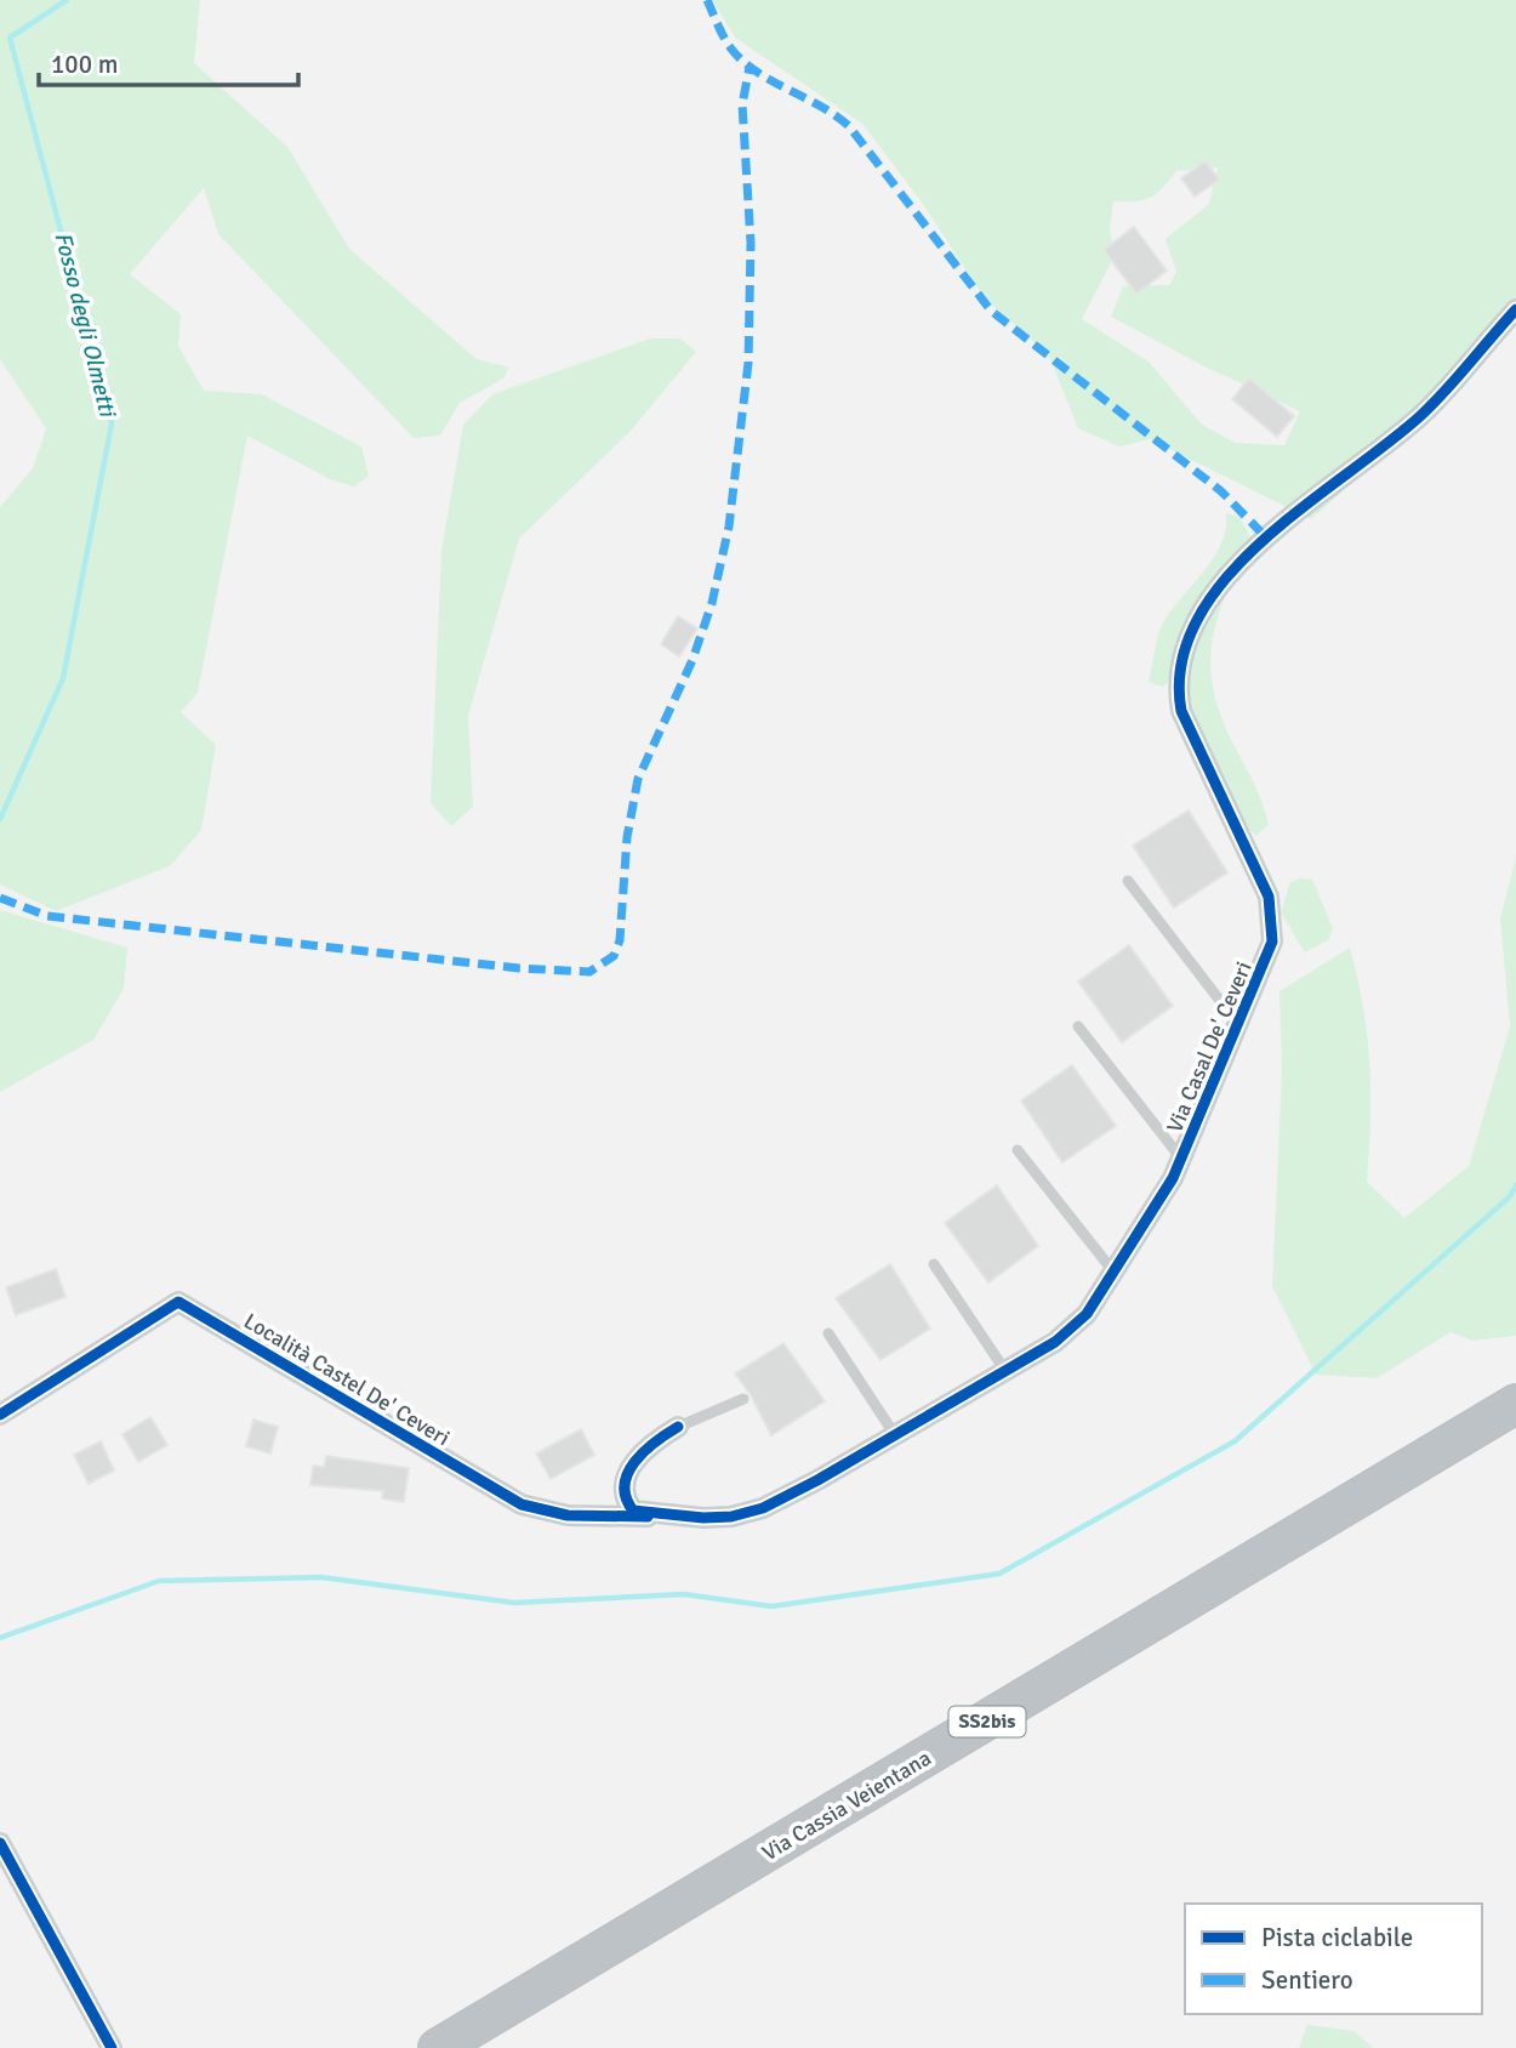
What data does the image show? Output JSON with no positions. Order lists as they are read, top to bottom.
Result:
{
  "streets": {
    "highway": ["SS2bis", "Via Cassia Veientana"],
    "street": ["Via Casal De' Ceveri", "Località Castel De' Ceveri"]
  },
  "crossings": [
    ["Via Casal De' Ceveri", "Località Castel De' Ceveri"]
  ],
  "water": ["Fosso degli Olmetti"],
  "legend": ["Pista ciclabile", "Sentiero"],
  "scale_bar": "100 m"
}
